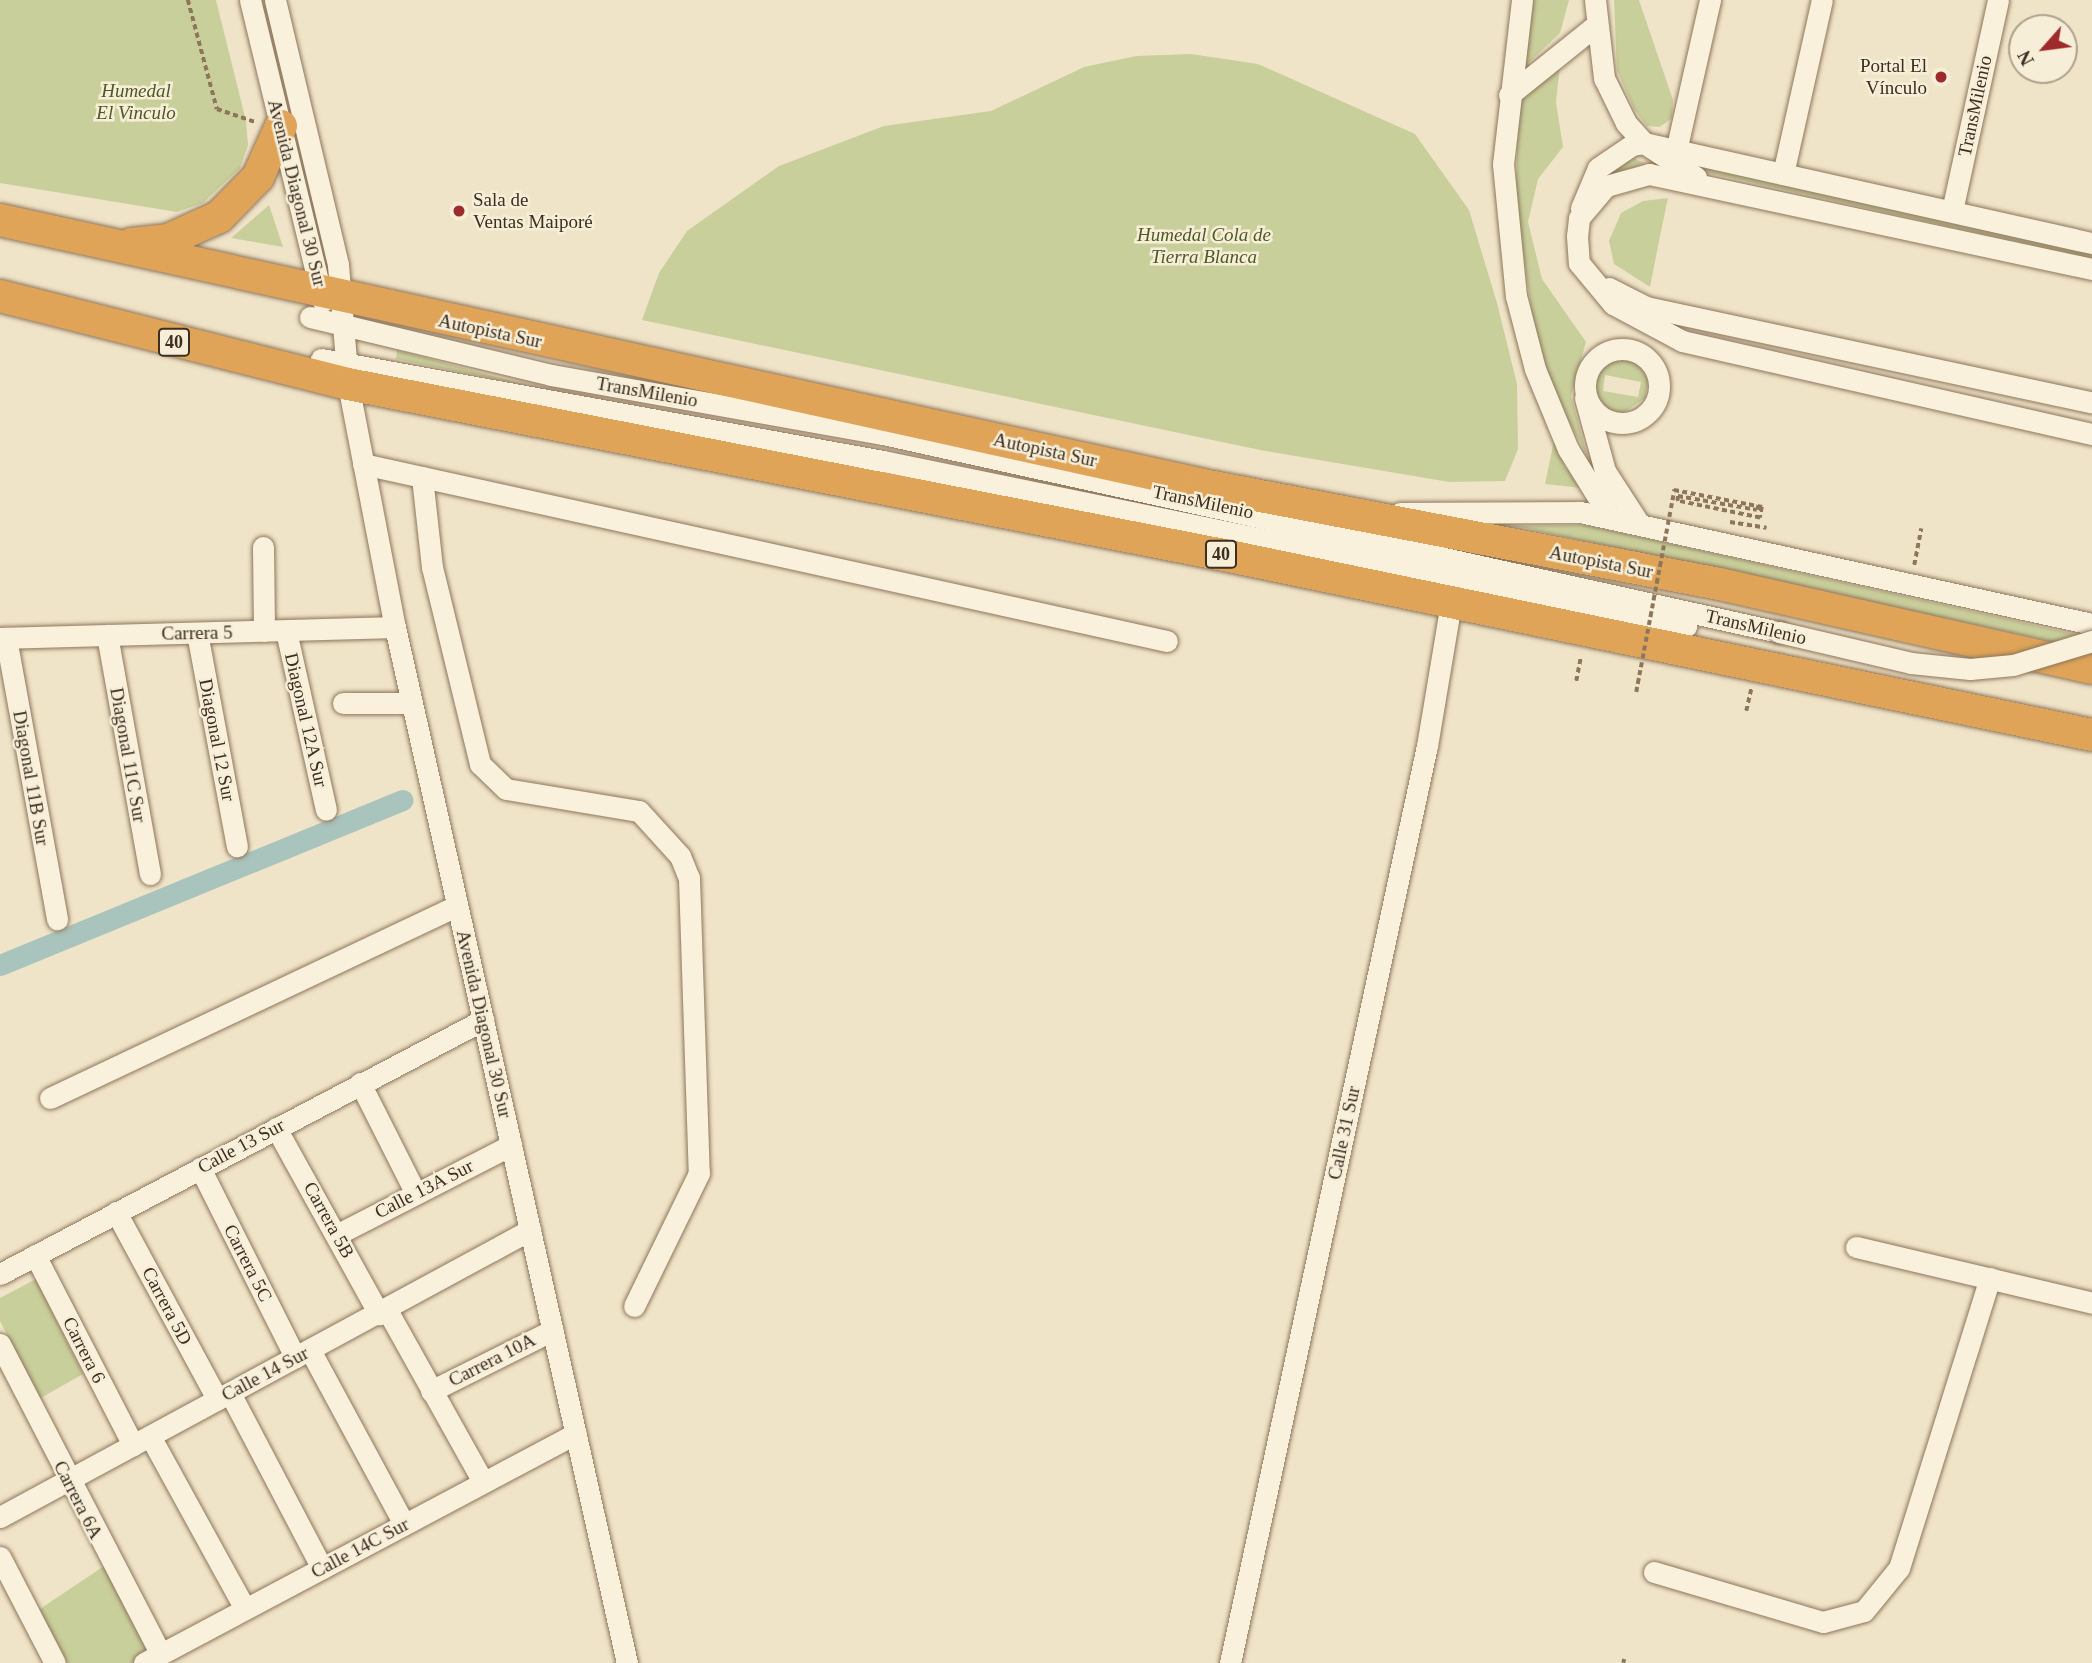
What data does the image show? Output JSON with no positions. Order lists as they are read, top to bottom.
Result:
{
  "streets": {
    "highway": ["Autopista Sur", "40"],
    "street": [
      "TransMilenio",
      "Avenida Diagonal 30 Sur",
      "Carrera 5",
      "Diagonal 12A Sur",
      "Diagonal 12 Sur",
      "Diagonal 11C Sur",
      "Diagonal 11B Sur",
      "Calle 31 Sur",
      "Calle 13 Sur",
      "Calle 13A Sur",
      "Carrera 5B",
      "Carrera 5C",
      "Carrera 5D",
      "Carrera 6",
      "Carrera 10A",
      "Calle 14 Sur",
      "Carrera 6A",
      "Calle 14C Sur"
    ]
  },
  "crossings": [
    ["TransMilenio", "Avenida Diagonal 30 Sur"],
    ["TransMilenio", "Autopista Sur"],
    ["TransMilenio", "40"],
    ["Avenida Diagonal 30 Sur", "Autopista Sur"],
    ["Avenida Diagonal 30 Sur", "40"],
    ["Avenida Diagonal 30 Sur", "Carrera 5"],
    ["Avenida Diagonal 30 Sur", "Calle 13 Sur"],
    ["Avenida Diagonal 30 Sur", "Calle 13A Sur"],
    ["Avenida Diagonal 30 Sur", "Carrera 10A"],
    ["Avenida Diagonal 30 Sur", "Calle 14 Sur"],
    ["Avenida Diagonal 30 Sur", "Calle 14C Sur"],
    ["40", "Calle 31 Sur"],
    ["Carrera 5", "Diagonal 12A Sur"],
    ["Carrera 5", "Diagonal 12 Sur"],
    ["Carrera 5", "Diagonal 11C Sur"],
    ["Carrera 5", "Diagonal 11B Sur"],
    ["Calle 13 Sur", "Carrera 5B"],
    ["Calle 13 Sur", "Carrera 5C"],
    ["Calle 13 Sur", "Carrera 5D"],
    ["Calle 13 Sur", "Carrera 6"],
    ["Calle 13A Sur", "Carrera 5B"],
    ["Carrera 5B", "Carrera 10A"],
    ["Carrera 5B", "Calle 14 Sur"],
    ["Carrera 5B", "Calle 14C Sur"],
    ["Carrera 5C", "Calle 14 Sur"],
    ["Carrera 5C", "Calle 14C Sur"],
    ["Carrera 5D", "Calle 14 Sur"],
    ["Carrera 5D", "Calle 14C Sur"],
    ["Carrera 6", "Calle 14 Sur"],
    ["Carrera 6", "Calle 14C Sur"],
    ["Calle 14 Sur", "Carrera 6A"],
    ["Carrera 6A", "Calle 14C Sur"]
  ],
  "parks": ["Humedal El Vinculo", "Humedal Cola de Tierra Blanca"],
  "places": ["Portal El Vínculo", "Sala de Ventas Maiporé"],
  "north": "bottom left"
}
